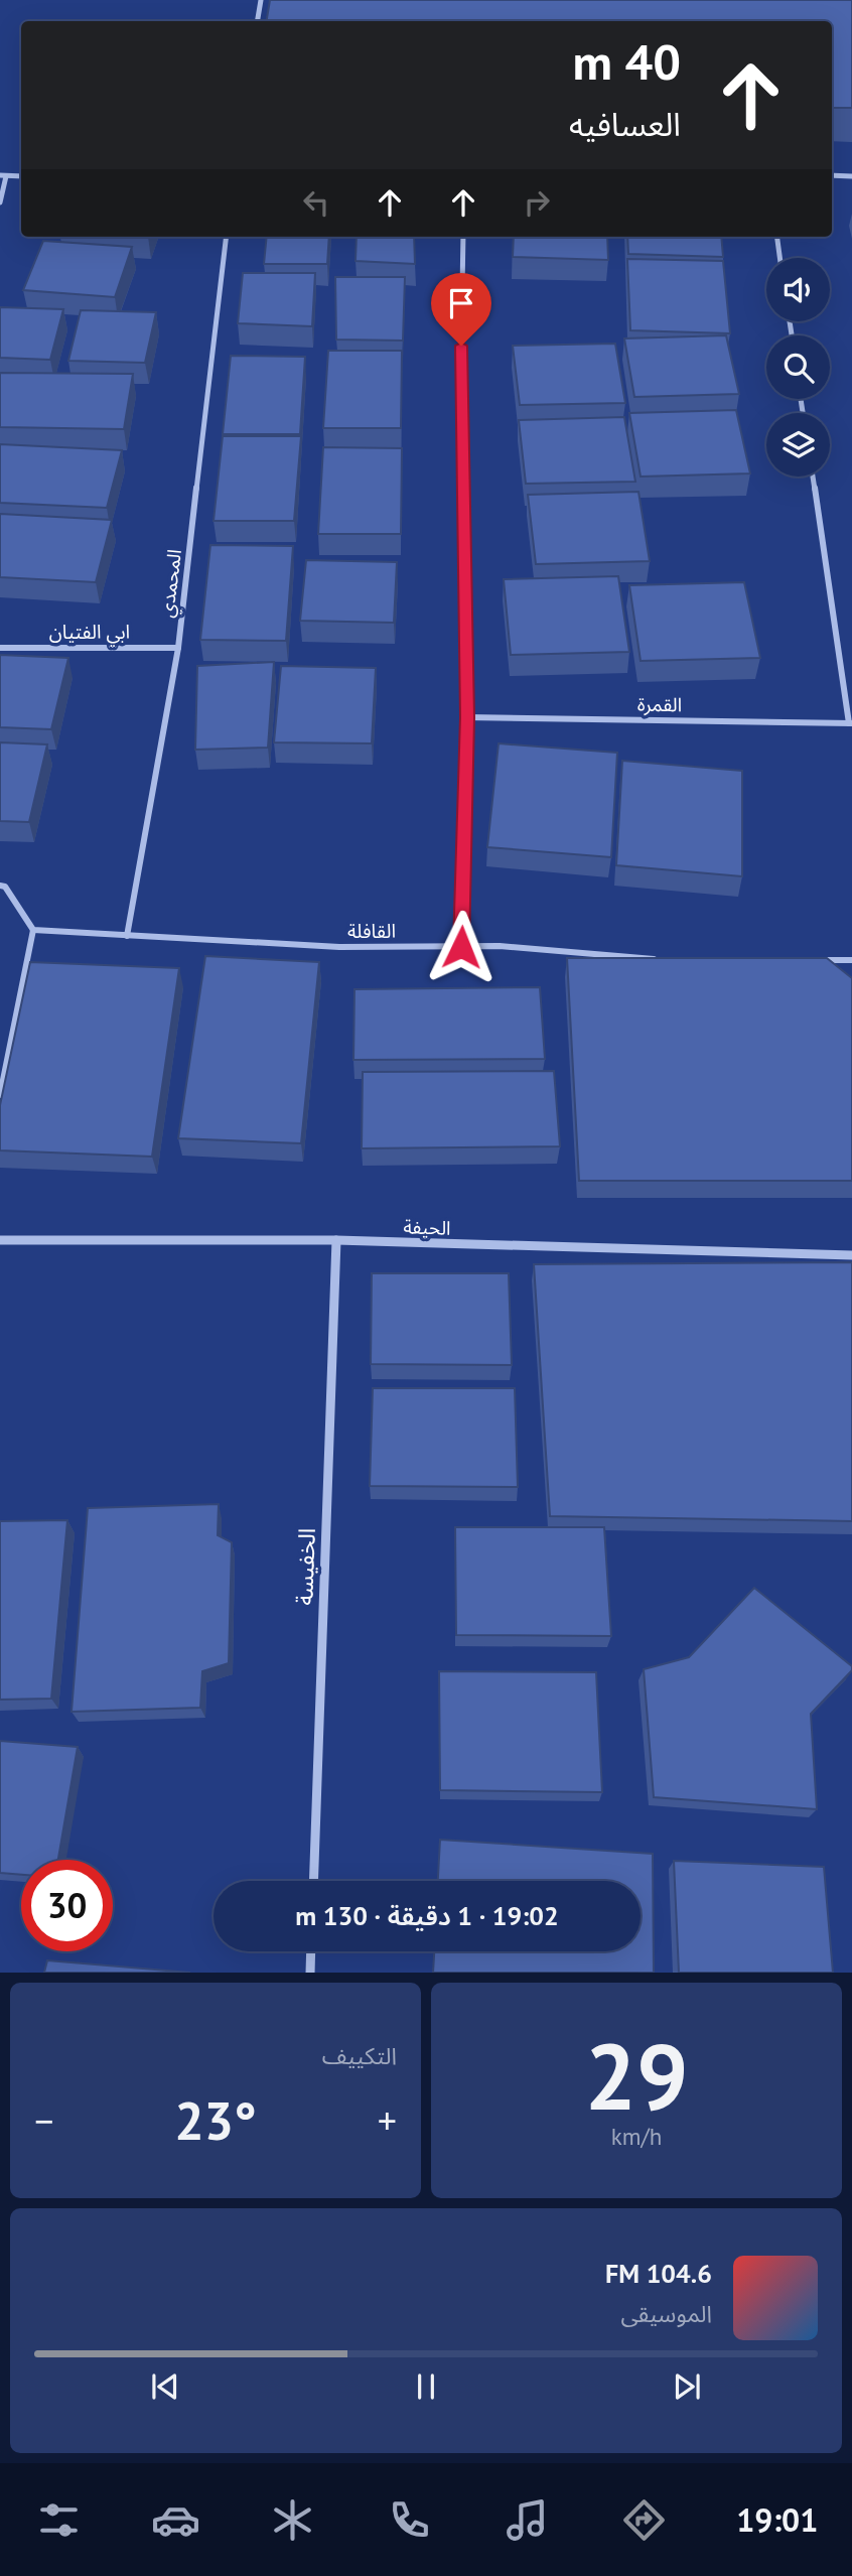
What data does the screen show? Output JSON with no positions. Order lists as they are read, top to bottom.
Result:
{
  "streets": {
    "street": [
      "المحمدي",
      "ابي الفتيان",
      "القمرة",
      "القافلة",
      "الحيفة",
      "الخفيسة"
    ]
  },
  "crossings": [
    ["المحمدي", "ابي الفتيان"],
    ["المحمدي", "القافلة"],
    ["الحيفة", "الخفيسة"]
  ],
  "page": {
    "turn": ["40 m", "العسافيه"],
    "limit": "30",
    "trip": "19:02 · 1 دقيقة · 130 m",
    "tile": [
      ["29", "km/h"],
      "التكييف"
    ],
    "heat": ["−", "23°", "+"],
    "song": ["104.6 FM", "الموسيقى"],
    "tabs": "19:01"
  }
}
